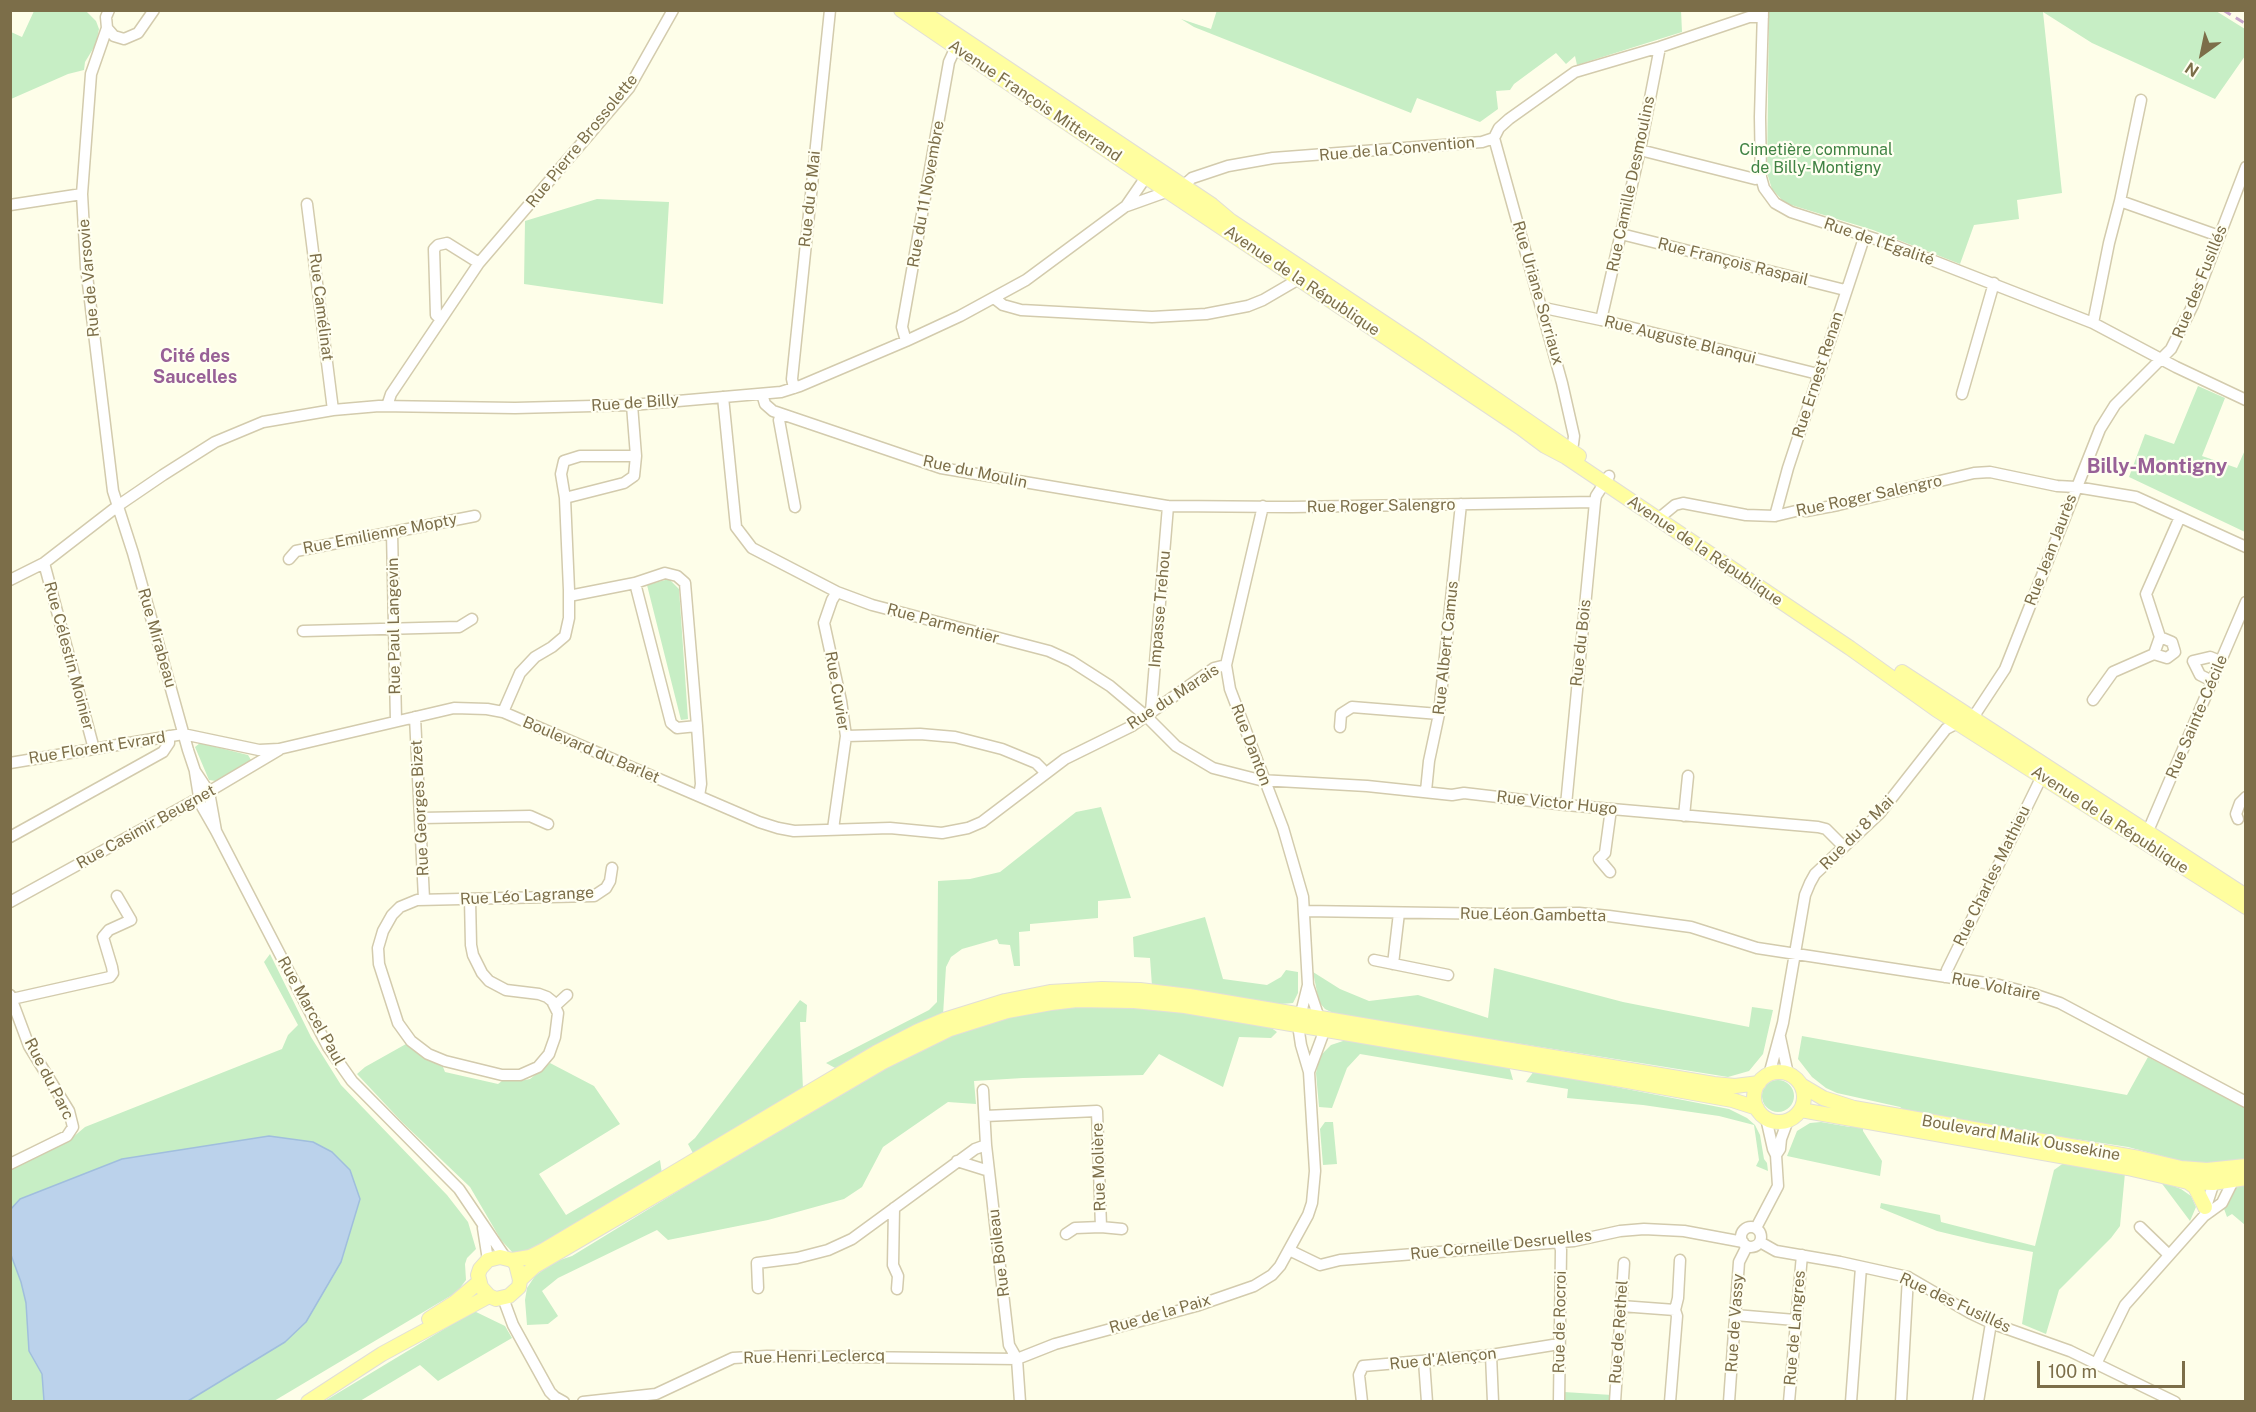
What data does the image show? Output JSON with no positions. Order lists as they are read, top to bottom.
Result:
{
  "streets": {
    "main road": ["Avenue François Mitterrand", "Avenue de la République", "Boulevard Malik Oussekine"],
    "street": [
      "Rue Pierre Brossolette",
      "Rue de la Convention",
      "Rue Camille Desmoulins",
      "Rue du 11 Novembre",
      "Rue du 8 Mai",
      "Rue de l'Égalité",
      "Rue François Raspail",
      "Rue de Varsovie",
      "Rue des Fusillés",
      "Rue Uriane Sorriaux",
      "Rue Camélinat",
      "Rue Auguste Blanqui",
      "Rue Ernest Renan",
      "Rue de Billy",
      "Rue du Moulin",
      "Rue Roger Salengro",
      "Rue Emilienne Mopty",
      "Rue Jean Jaurès",
      "Impasse Trehou",
      "Rue Parmentier",
      "Rue Paul Langevin",
      "Rue Mirabeau",
      "Rue du Bois",
      "Rue Albert Camus",
      "Rue Célestin Moinier",
      "Rue Cuvier",
      "Rue du Marais",
      "Rue Sainte-Cécile",
      "Rue Danton",
      "Rue Florent Evrard",
      "Boulevard du Barlet",
      "Rue Victor Hugo",
      "Rue Georges Bizet",
      "Rue Casimir Beugnet",
      "Rue Charles Mathieu",
      "Rue Léo Lagrange",
      "Rue Léon Gambetta",
      "Rue Voltaire",
      "Rue Marcel Paul",
      "Rue du Parc",
      "Rue Molière",
      "Rue Corneille Desruelles",
      "Rue Boileau",
      "Rue de la Paix",
      "Rue de Rocroi",
      "Rue de Vassy",
      "Rue de Langres",
      "Rue de Rethel",
      "Rue Henri Leclercq",
      "Rue d'Alençon"
    ]
  },
  "crossings": [
    ["Avenue François Mitterrand", "Rue de la Convention"],
    ["Avenue François Mitterrand", "Rue du 11 Novembre"],
    ["Avenue François Mitterrand", "Avenue de la République"],
    ["Avenue François Mitterrand", "Rue de Billy"],
    ["Rue Pierre Brossolette", "Rue de Billy"],
    ["Rue de la Convention", "Rue Camille Desmoulins"],
    ["Rue de la Convention", "Rue de l'Égalité"],
    ["Rue de la Convention", "Avenue de la République"],
    ["Rue de la Convention", "Rue Uriane Sorriaux"],
    ["Rue de la Convention", "Rue de Billy"],
    ["Rue Camille Desmoulins", "Rue François Raspail"],
    ["Rue Camille Desmoulins", "Rue Auguste Blanqui"],
    ["Rue du 11 Novembre", "Rue de Billy"],
    ["Rue du 8 Mai", "Avenue de la République"],
    ["Rue du 8 Mai", "Rue de Billy"],
    ["Rue du 8 Mai", "Rue Jean Jaurès"],
    ["Rue du 8 Mai", "Rue Victor Hugo"],
    ["Rue du 8 Mai", "Rue Léon Gambetta"],
    ["Rue du 8 Mai", "Rue Voltaire"],
    ["Rue du 8 Mai", "Boulevard Malik Oussekine"],
    ["Rue de l'Égalité", "Rue des Fusillés"],
    ["Rue de l'Égalité", "Rue Ernest Renan"],
    ["Rue de l'Égalité", "Rue Jean Jaurès"],
    ["Rue François Raspail", "Rue Ernest Renan"],
    ["Rue de Varsovie", "Rue de Billy"],
    ["Rue de Varsovie", "Rue Mirabeau"],
    ["Avenue de la République", "Rue Uriane Sorriaux"],
    ["Avenue de la République", "Rue de Billy"],
    ["Avenue de la République", "Rue Roger Salengro"],
    ["Avenue de la République", "Rue Jean Jaurès"],
    ["Avenue de la République", "Rue du Bois"],
    ["Avenue de la République", "Rue Sainte-Cécile"],
    ["Avenue de la République", "Rue Charles Mathieu"],
    ["Rue des Fusillés", "Rue Jean Jaurès"],
    ["Rue des Fusillés", "Rue de Langres"],
    ["Rue Uriane Sorriaux", "Rue Auguste Blanqui"],
    ["Rue Camélinat", "Rue de Billy"],
    ["Rue Auguste Blanqui", "Rue Ernest Renan"],
    ["Rue Ernest Renan", "Rue Roger Salengro"],
    ["Rue de Billy", "Rue du Moulin"],
    ["Rue de Billy", "Rue Parmentier"],
    ["Rue de Billy", "Rue Mirabeau"],
    ["Rue du Moulin", "Rue Roger Salengro"],
    ["Rue du Moulin", "Impasse Trehou"],
    ["Rue Roger Salengro", "Rue Jean Jaurès"],
    ["Rue Roger Salengro", "Impasse Trehou"],
    ["Rue Roger Salengro", "Rue du Bois"],
    ["Rue Roger Salengro", "Rue Albert Camus"],
    ["Rue Roger Salengro", "Rue Danton"],
    ["Rue Emilienne Mopty", "Rue Paul Langevin"],
    ["Impasse Trehou", "Rue Parmentier"],
    ["Impasse Trehou", "Rue du Marais"],
    ["Rue Parmentier", "Rue Cuvier"],
    ["Rue Parmentier", "Rue du Marais"],
    ["Rue Parmentier", "Rue Danton"],
    ["Rue Parmentier", "Rue Victor Hugo"],
    ["Rue Paul Langevin", "Boulevard du Barlet"],
    ["Rue Mirabeau", "Rue Florent Evrard"],
    ["Rue Mirabeau", "Rue Casimir Beugnet"],
    ["Rue Mirabeau", "Rue Marcel Paul"],
    ["Rue du Bois", "Rue Victor Hugo"],
    ["Rue Albert Camus", "Rue Victor Hugo"],
    ["Rue Célestin Moinier", "Rue Florent Evrard"],
    ["Rue Cuvier", "Boulevard du Barlet"],
    ["Rue du Marais", "Rue Danton"],
    ["Rue du Marais", "Boulevard du Barlet"],
    ["Rue Danton", "Rue Victor Hugo"],
    ["Rue Danton", "Rue Léon Gambetta"],
    ["Boulevard du Barlet", "Rue Georges Bizet"],
    ["Boulevard du Barlet", "Rue Casimir Beugnet"],
    ["Rue Georges Bizet", "Rue Léo Lagrange"],
    ["Rue Casimir Beugnet", "Rue Marcel Paul"],
    ["Rue Charles Mathieu", "Rue Voltaire"],
    ["Rue Léon Gambetta", "Rue Voltaire"],
    ["Rue Corneille Desruelles", "Rue de la Paix"],
    ["Rue Corneille Desruelles", "Rue de Rocroi"],
    ["Rue Corneille Desruelles", "Rue de Vassy"],
    ["Rue Boileau", "Rue de la Paix"],
    ["Rue Boileau", "Rue Henri Leclercq"],
    ["Rue de la Paix", "Rue Henri Leclercq"],
    ["Rue de Rocroi", "Rue d'Alençon"]
  ],
  "districts": ["Cité des Saucelles", "Billy-Montigny"],
  "parks": ["Cimetière communal de Billy-Montigny"],
  "scale_bar": "100 m",
  "north": "bottom left"
}
